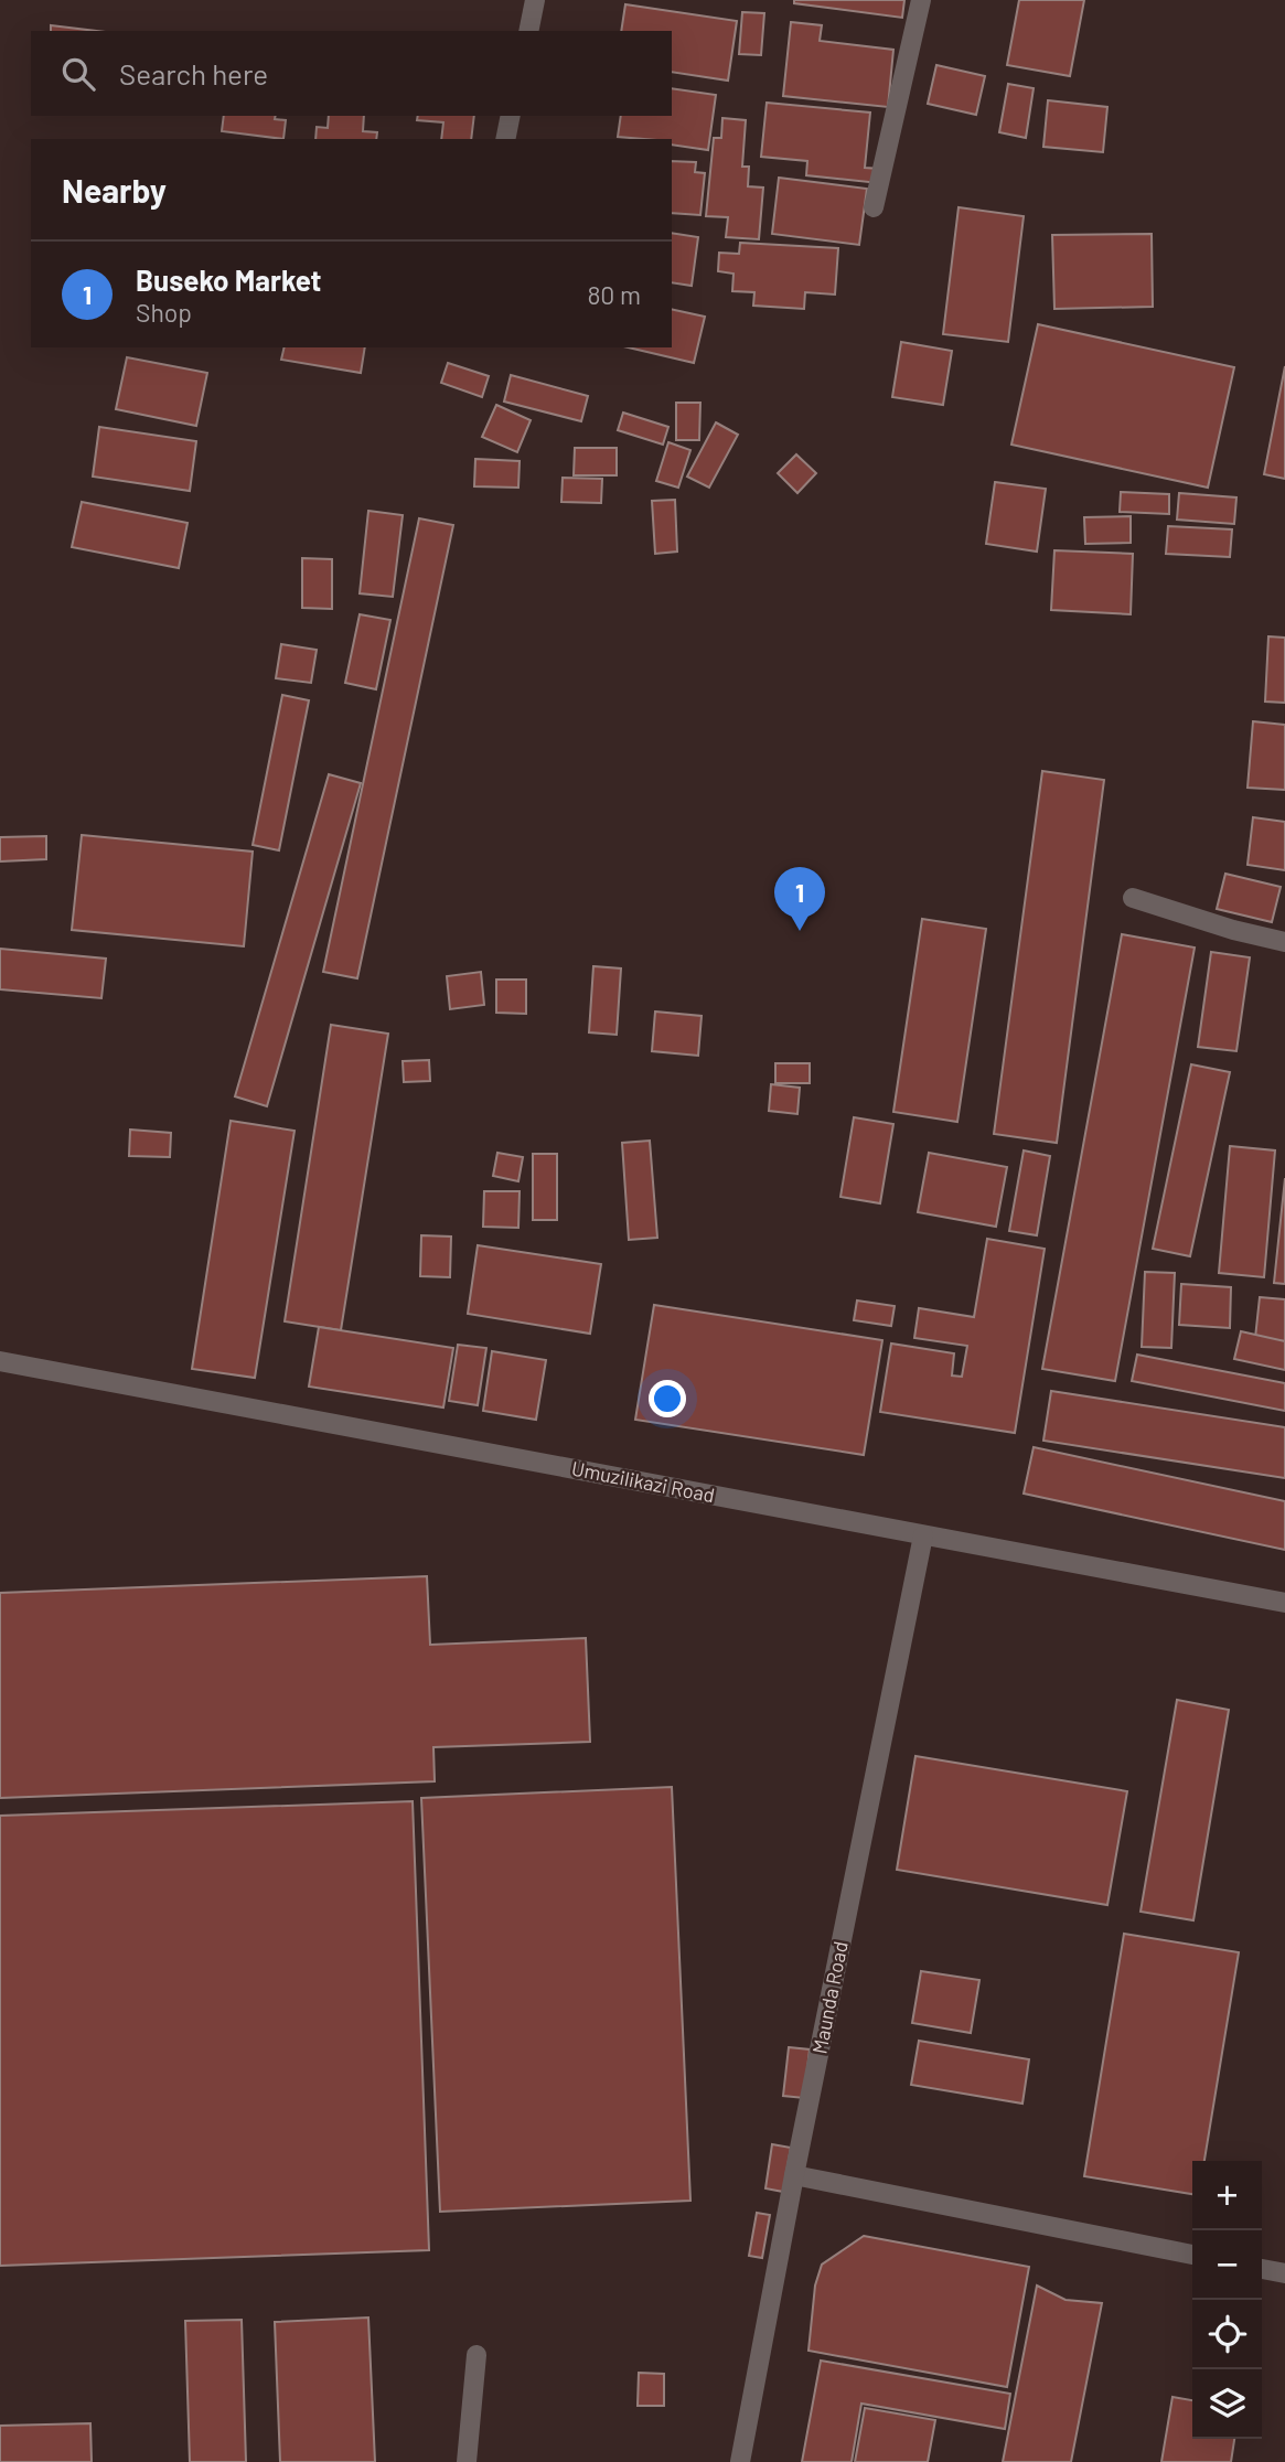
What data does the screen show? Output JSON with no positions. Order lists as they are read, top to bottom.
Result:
{
  "streets": {
    "street": ["Umuzilikazi Road", "Maunda Road"]
  },
  "crossings": [
    ["Umuzilikazi Road", "Maunda Road"]
  ],
  "page": {
    "search": "Search here",
    "heading": "Nearby",
    "list": [
      {
        "mark": "1",
        "name": "Buseko Market",
        "note": "Shop",
        "value": "80 m"
      }
    ],
    "pins": "1",
    "map_buttons": ["+", "−"]
  }
}
